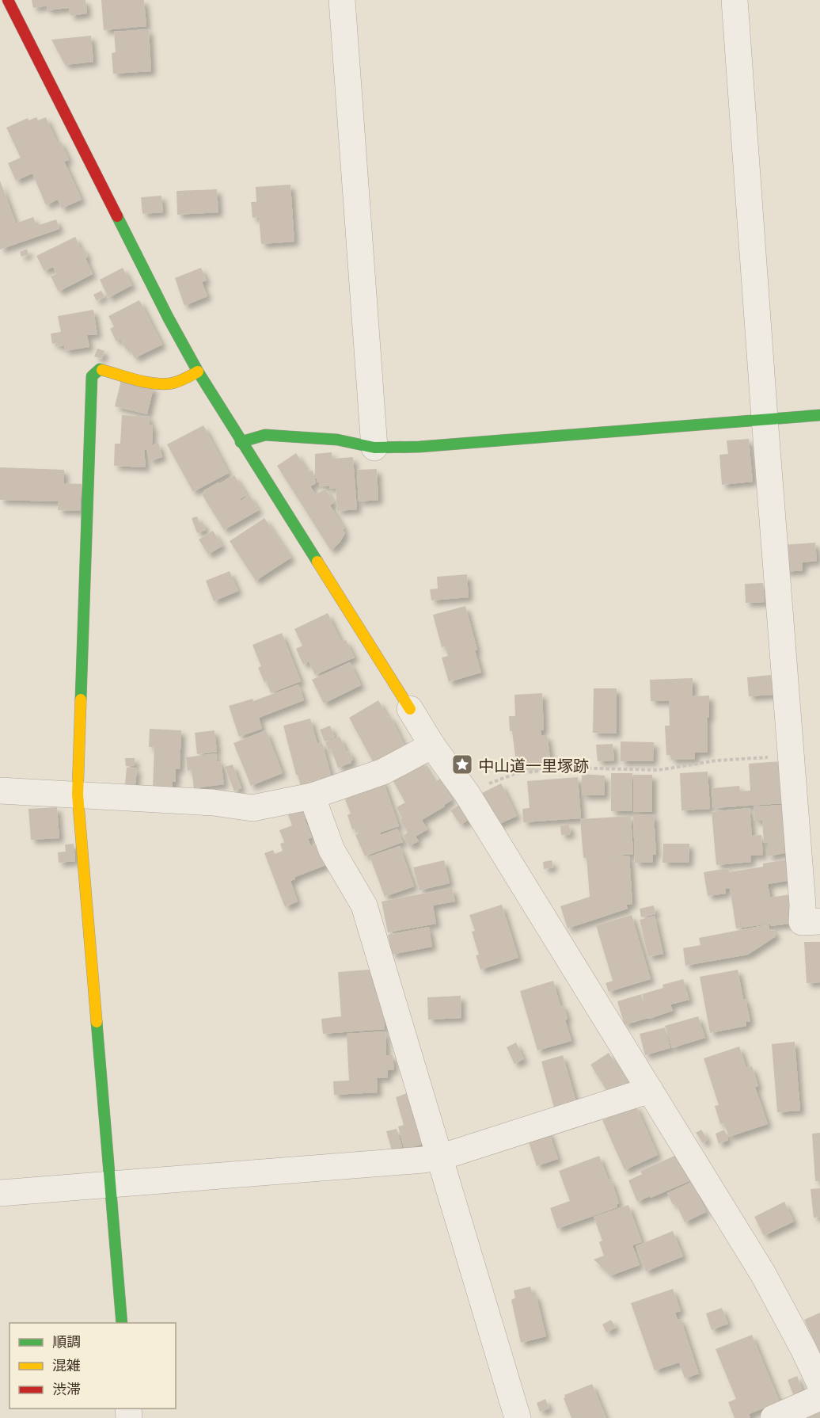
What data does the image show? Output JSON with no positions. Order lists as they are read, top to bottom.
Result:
{
  "places": {
    "place": ["中山道一里塚跡"]
  },
  "legend": ["順調", "混雑", "渋滞"]
}
